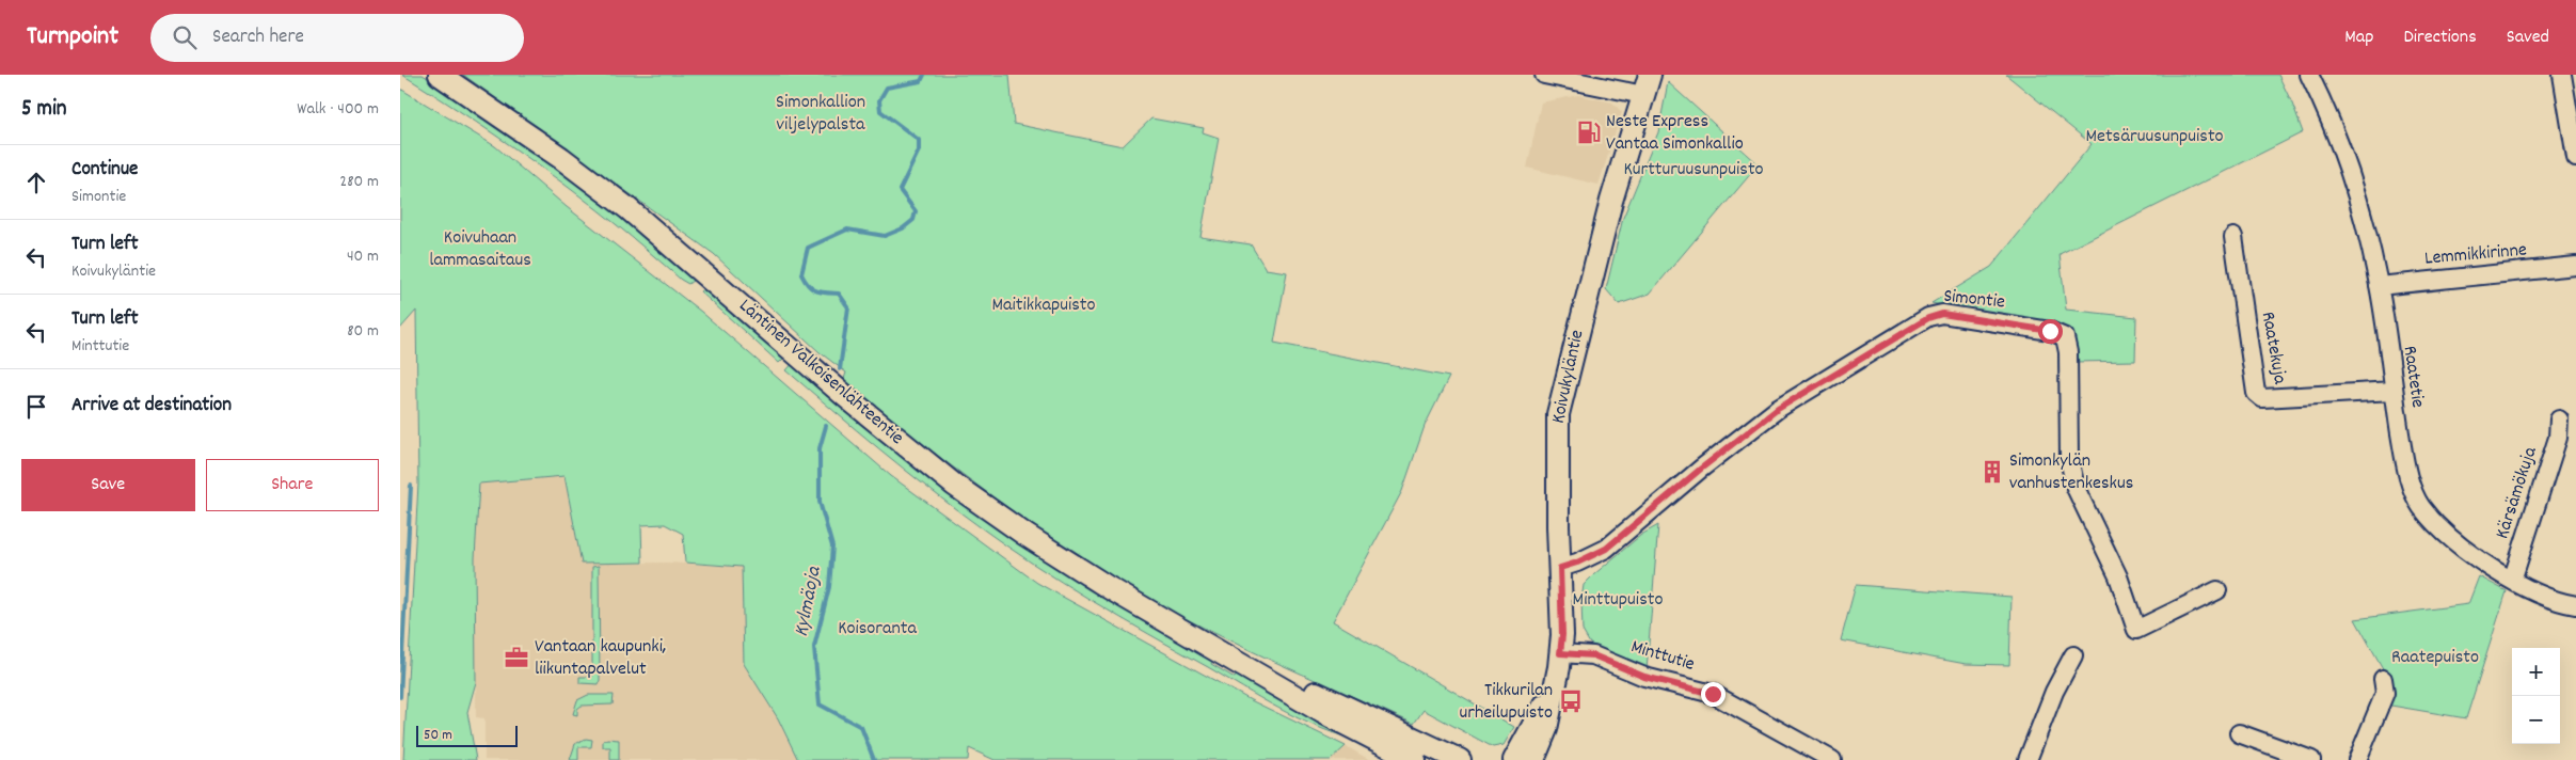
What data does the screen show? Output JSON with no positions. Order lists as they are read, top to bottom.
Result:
{
  "streets": {
    "main road": ["Läntinen Valkoisenlähteentie", "Koivukyläntie"],
    "street": [
      "Lemmikkirinne",
      "Simontie",
      "Raatekuja",
      "Raatetie",
      "Kärsämökuja",
      "Minttutie"
    ]
  },
  "crossings": [
    ["Lemmikkirinne", "Raatetie"],
    ["Simontie", "Koivukyläntie"],
    ["Raatekuja", "Raatetie"],
    ["Koivukyläntie", "Minttutie"],
    ["Raatetie", "Kärsämökuja"]
  ],
  "water": ["Kylmäoja"],
  "parks": [
    "Simonkallion viljelypalsta",
    "Metsäruusunpuisto",
    "Kurtturuusunpuisto",
    "Koivuhaan lammasaitaus",
    "Maitikkapuisto",
    "Minttupuisto",
    "Koisoranta",
    "Raatepuisto"
  ],
  "places": {
    "fuel station": ["Neste Express Vantaa Simonkallio"],
    "building": ["Simonkylän vanhustenkeskus"],
    "office": ["Vantaan kaupunki, liikuntapalvelut"],
    "bus stop": ["Tikkurilan urheilupuisto"]
  },
  "scale_bar": "50 m",
  "page": {
    "header": "Turnpoint",
    "search": "Search here",
    "nav": ["Map", "Directions", "Saved"],
    "heading": ["5 min", "Walk · 400 m"],
    "list": [
      ["Continue", "Simontie", "280 m"],
      ["Turn left", "Koivukyläntie", "40 m"],
      ["Turn left", "Minttutie", "80 m"],
      "Arrive at destination"
    ],
    "buttons": ["Save", "Share"],
    "map_buttons": ["+", "−"],
    "scale": "50 m"
  }
}
